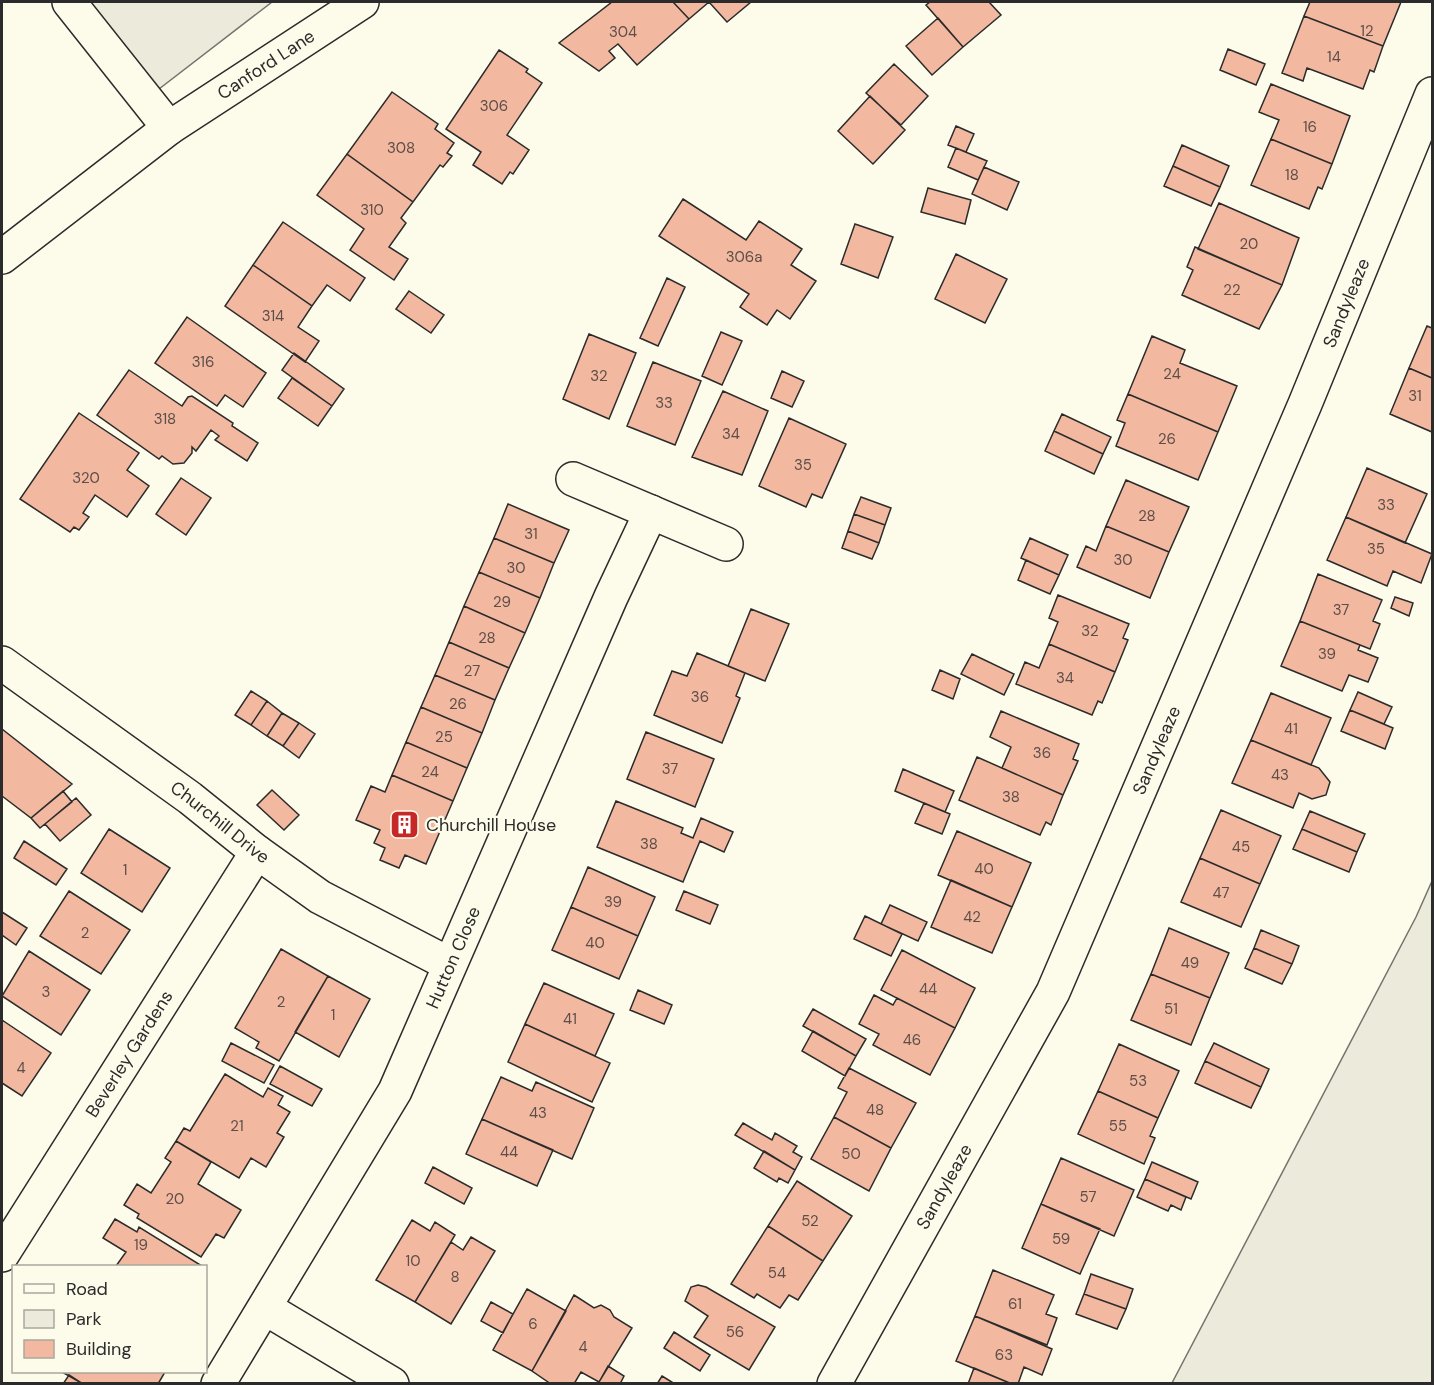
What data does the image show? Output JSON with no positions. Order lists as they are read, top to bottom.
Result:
{
  "streets": {
    "street": [
      "Canford Lane",
      "Sandyleaze",
      "Churchill Drive",
      "Hutton Close",
      "Beverley Gardens"
    ]
  },
  "crossings": [
    ["Churchill Drive", "Hutton Close"],
    ["Churchill Drive", "Beverley Gardens"]
  ],
  "places": {
    "building": ["Churchill House"]
  },
  "house_numbers": [
    "12",
    "304",
    "14",
    "306",
    "16",
    "308",
    "18",
    "310",
    "20",
    "306a",
    "22",
    "314",
    "316",
    "24",
    "32",
    "31",
    "33",
    "318",
    "34",
    "26",
    "35",
    "320",
    "33",
    "28",
    "31",
    "35",
    "30",
    "30",
    "29",
    "37",
    "32",
    "28",
    "39",
    "27",
    "34",
    "36",
    "26",
    "41",
    "25",
    "36",
    "37",
    "24",
    "43",
    "38",
    "38",
    "45",
    "40",
    "1",
    "47",
    "39",
    "42",
    "2",
    "40",
    "49",
    "44",
    "3",
    "2",
    "51",
    "1",
    "41",
    "46",
    "4",
    "53",
    "48",
    "43",
    "21",
    "55",
    "44",
    "50",
    "57",
    "20",
    "52",
    "59",
    "19",
    "10",
    "54",
    "8",
    "61",
    "6",
    "56",
    "4",
    "63"
  ],
  "legend": ["Road", "Park", "Building"]
}
